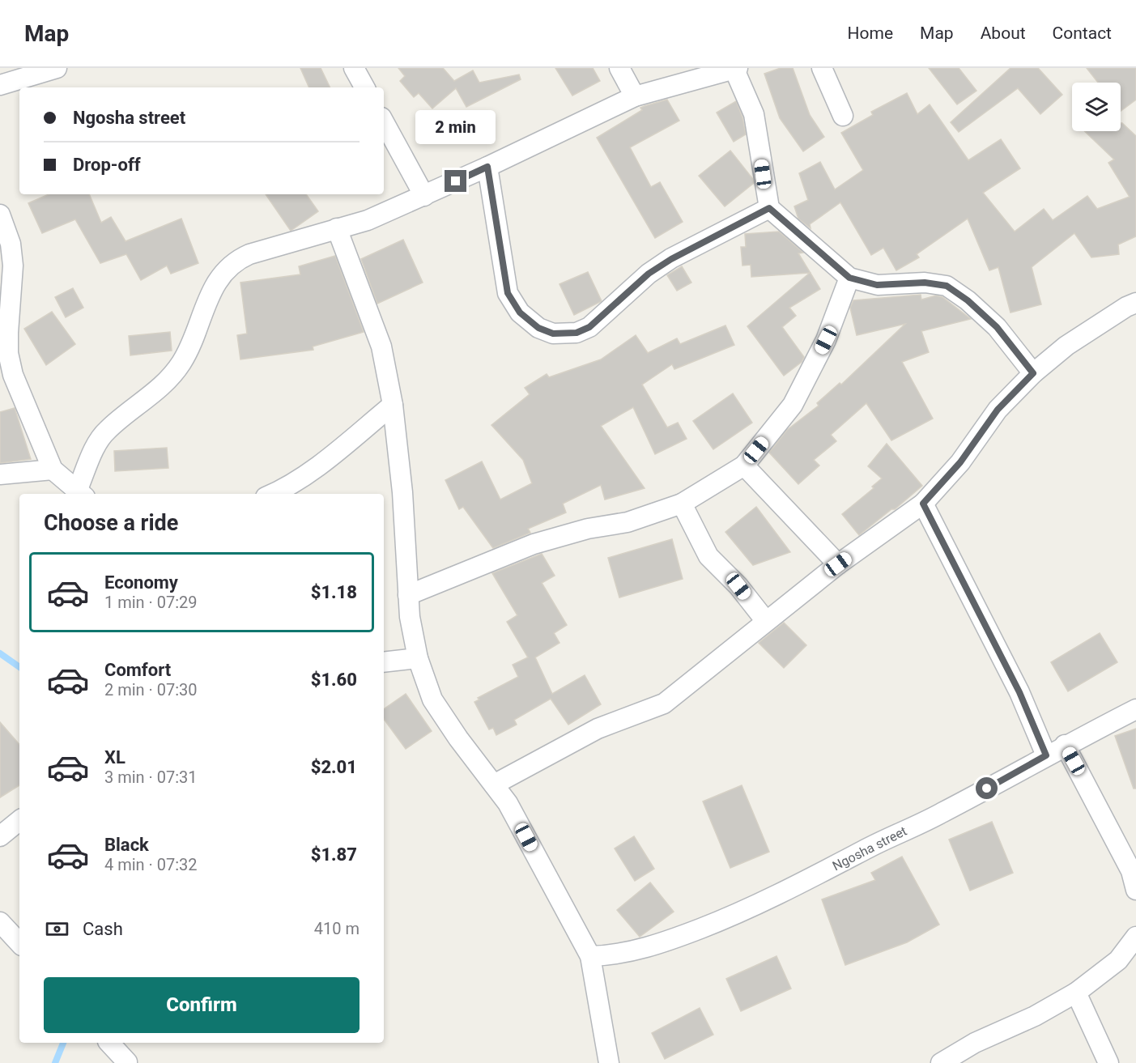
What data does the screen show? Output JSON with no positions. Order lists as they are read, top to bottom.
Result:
{
  "streets": {
    "street": ["Ngosha street"]
  },
  "page": {
    "header": "Map",
    "nav": [
      "Home",
      "Map",
      "About",
      "Contact"
    ],
    "banner": ["Ngosha street", "Drop-off"],
    "bubble": "2 min",
    "heading": "Choose a ride",
    "list": [
      {
        "name": "Economy",
        "note": "1 min · 07:29",
        "value": "$1.18"
      },
      {
        "name": "Comfort",
        "note": "2 min · 07:30",
        "value": "$1.60"
      },
      {
        "name": "XL",
        "note": "3 min · 07:31",
        "value": "$2.01"
      },
      {
        "name": "Black",
        "note": "4 min · 07:32",
        "value": "$1.87"
      }
    ],
    "pay": ["Cash", "410 m"],
    "buttons": "Confirm"
  }
}
